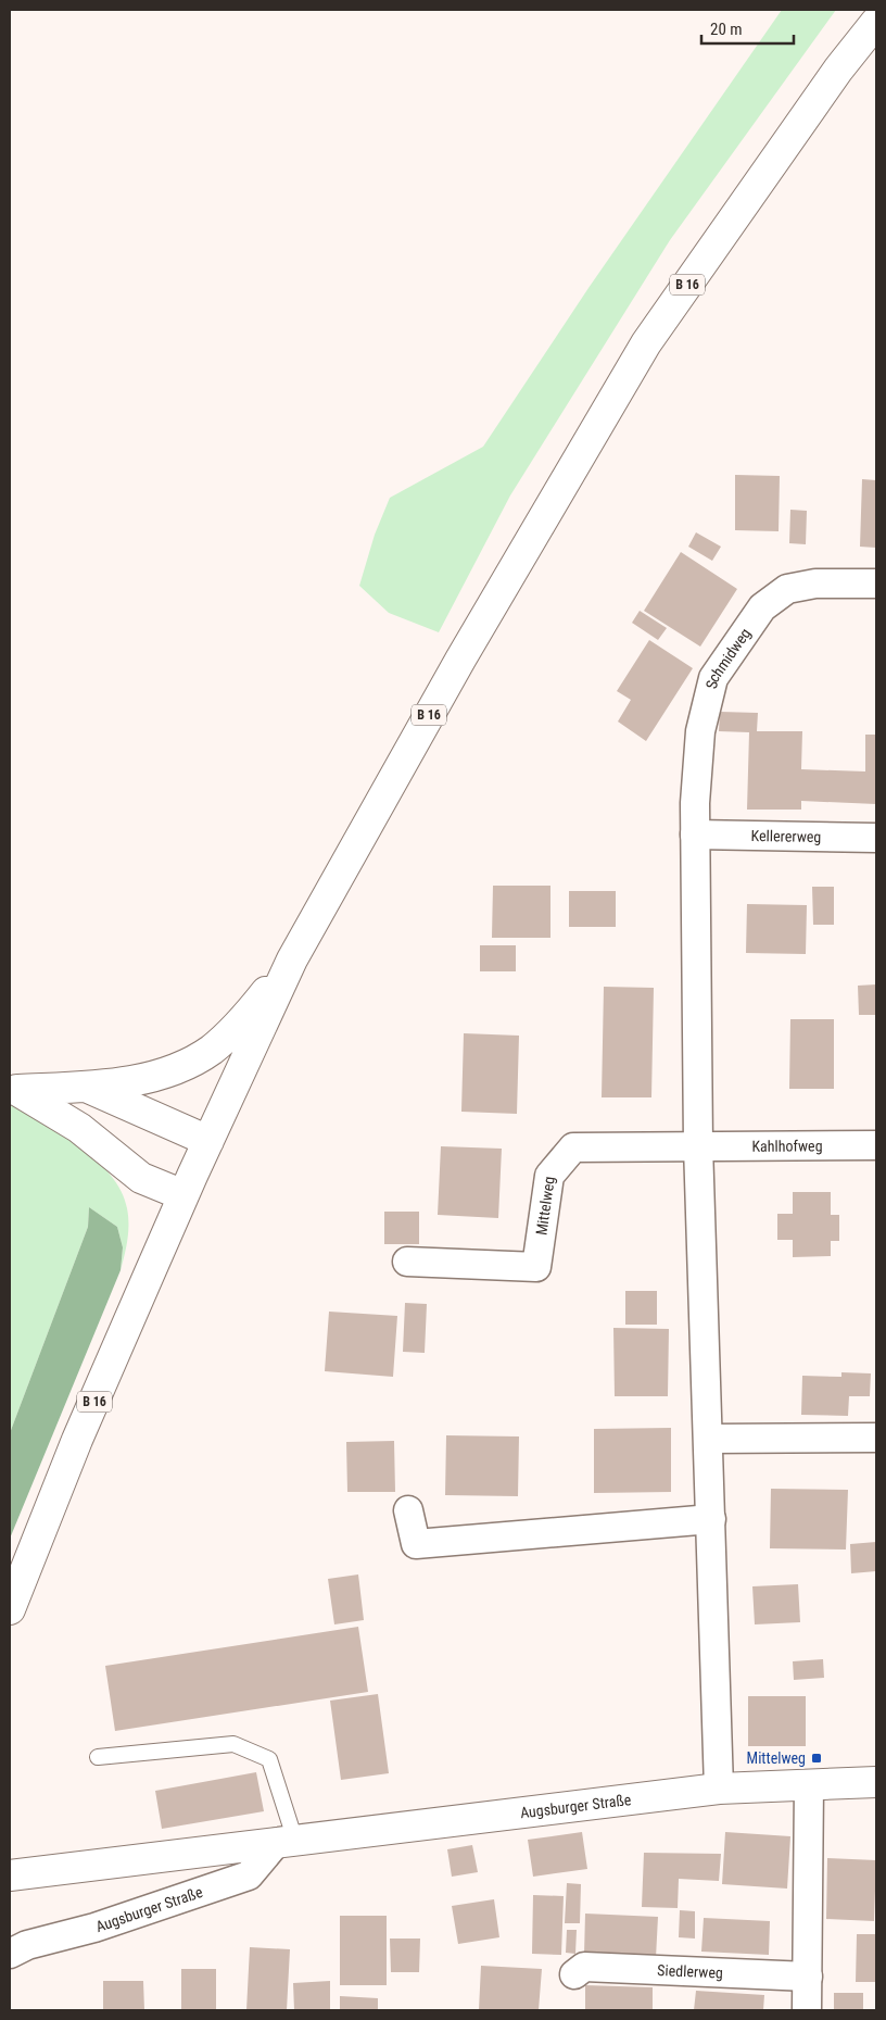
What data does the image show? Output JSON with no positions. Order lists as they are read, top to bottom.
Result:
{
  "streets": {
    "main road": ["B 16", "Augsburger Straße"],
    "street": [
      "Schmidweg",
      "Kellererweg",
      "Kahlhofweg",
      "Mittelweg",
      "Siedlerweg"
    ]
  },
  "crossings": [
    ["Schmidweg", "Kellererweg"],
    ["Kahlhofweg", "Mittelweg"]
  ],
  "places": {
    "transit": ["Mittelweg"]
  },
  "scale_bar": "20 m"
}
